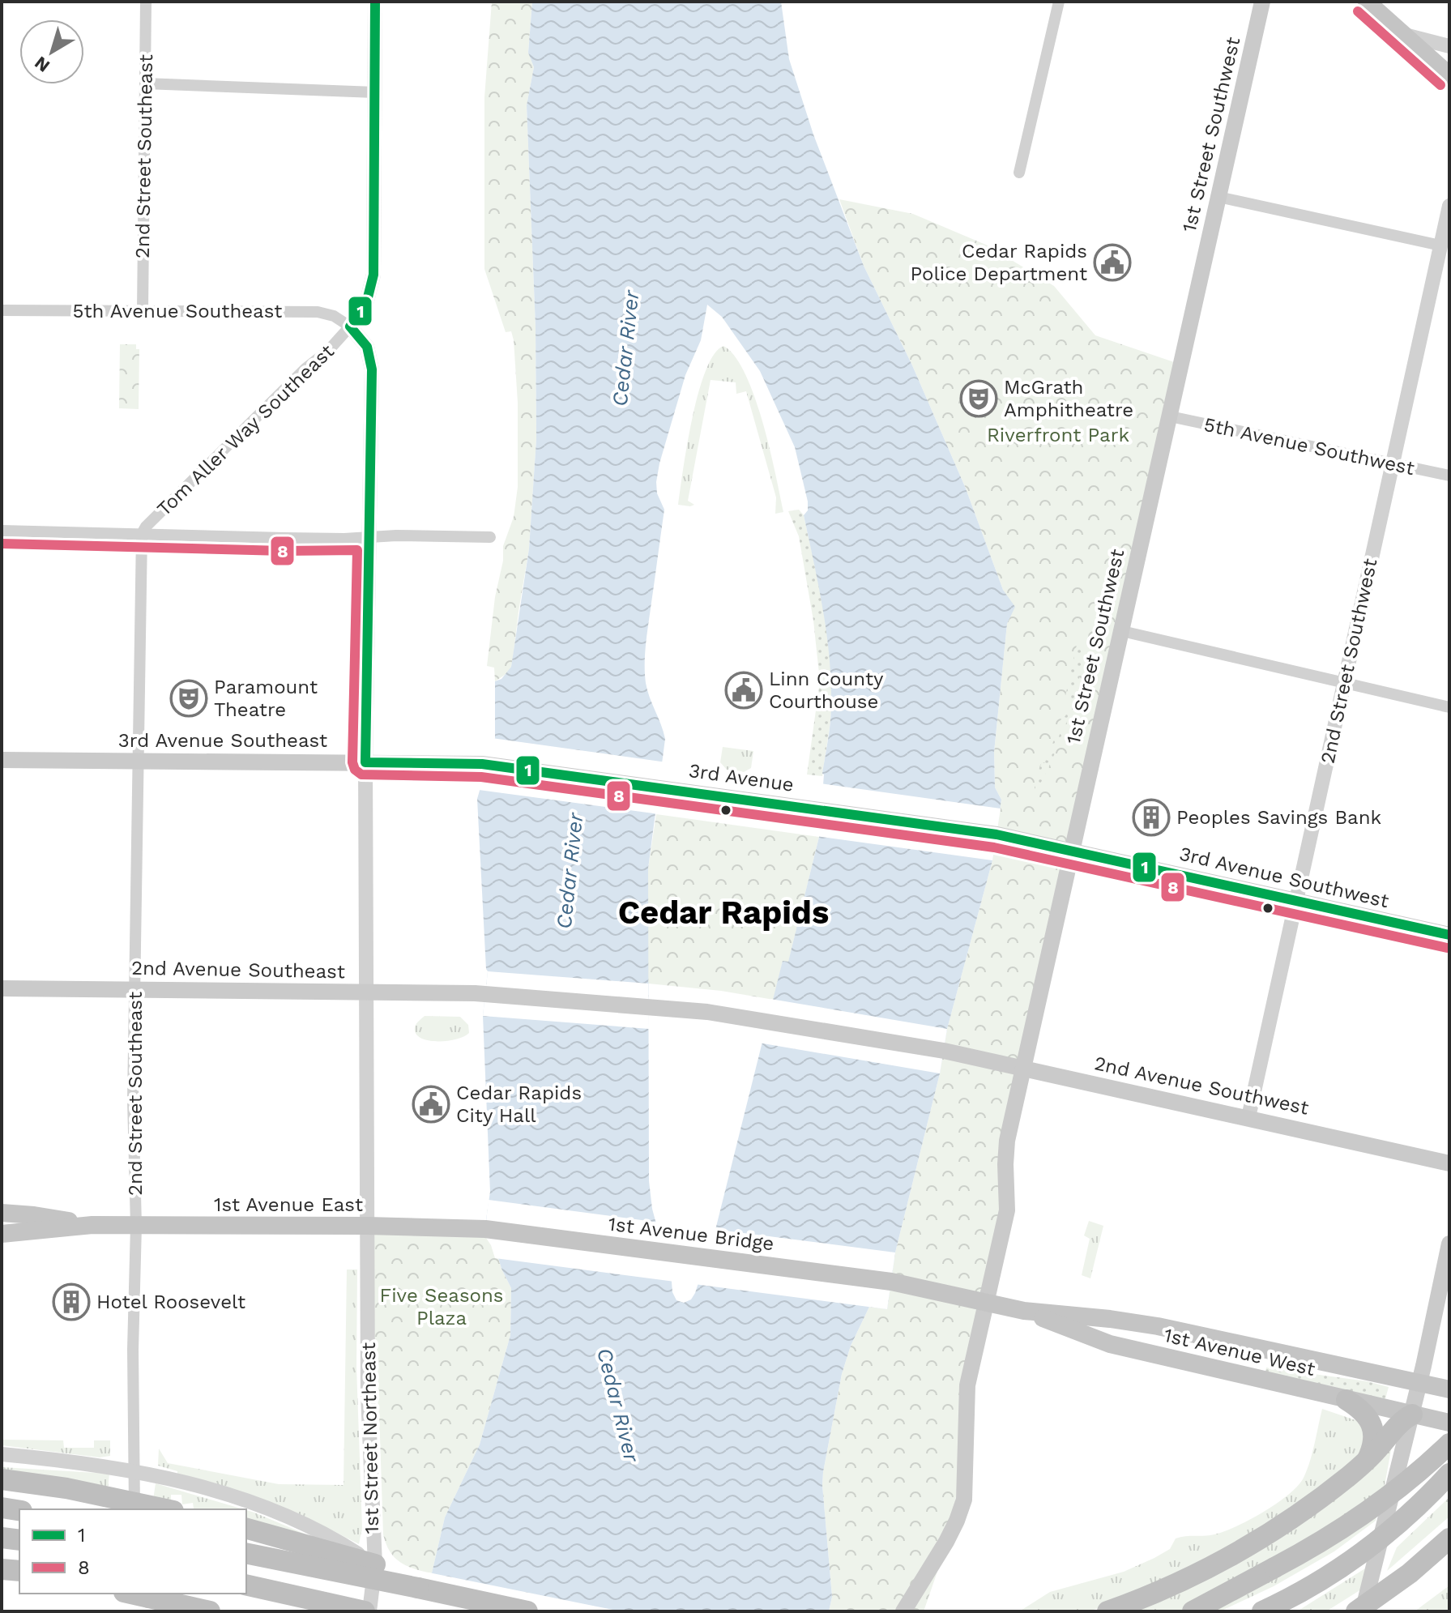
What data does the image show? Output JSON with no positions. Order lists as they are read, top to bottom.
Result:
{
  "streets": {
    "main road": [
      "1st Street Southwest",
      "3rd Avenue Southeast",
      "3rd Avenue",
      "3rd Avenue Southwest",
      "2nd Avenue Southeast",
      "2nd Avenue Southwest",
      "1st Avenue East",
      "1st Avenue Bridge",
      "1st Avenue West"
    ],
    "street": [
      "2nd Street Southeast",
      "5th Avenue Southeast",
      "Tom Aller Way Southeast",
      "5th Avenue Southwest",
      "2nd Street Southwest",
      "1st Street Northeast"
    ]
  },
  "crossings": [
    ["1st Street Southwest", "5th Avenue Southwest"],
    ["1st Street Southwest", "3rd Avenue Southwest"],
    ["1st Street Southwest", "2nd Avenue Southwest"],
    ["1st Street Southwest", "1st Avenue West"],
    ["2nd Street Southeast", "5th Avenue Southeast"],
    ["2nd Street Southeast", "Tom Aller Way Southeast"],
    ["2nd Street Southeast", "3rd Avenue Southeast"],
    ["2nd Street Southeast", "2nd Avenue Southeast"],
    ["2nd Street Southeast", "1st Avenue East"],
    ["5th Avenue Southeast", "Tom Aller Way Southeast"],
    ["5th Avenue Southeast", "1st Street Northeast"],
    ["Tom Aller Way Southeast", "1st Street Northeast"],
    ["5th Avenue Southwest", "2nd Street Southwest"],
    ["2nd Street Southwest", "3rd Avenue Southwest"],
    ["2nd Street Southwest", "2nd Avenue Southwest"],
    ["3rd Avenue Southeast", "3rd Avenue"],
    ["3rd Avenue Southeast", "1st Street Northeast"],
    ["3rd Avenue", "3rd Avenue Southwest"],
    ["2nd Avenue Southeast", "2nd Avenue Southwest"],
    ["2nd Avenue Southeast", "1st Street Northeast"],
    ["1st Avenue East", "1st Avenue Bridge"],
    ["1st Avenue East", "1st Street Northeast"],
    ["1st Avenue Bridge", "1st Avenue West"]
  ],
  "districts": ["Cedar Rapids"],
  "water": ["Cedar River"],
  "parks": ["Riverfront Park", "Five Seasons Plaza"],
  "places": {
    "public building": ["Cedar Rapids Police Department", "Linn County Courthouse", "Cedar Rapids City Hall"],
    "theatre": ["McGrath Amphitheatre", "Paramount Theatre"],
    "building": ["Peoples Savings Bank", "Hotel Roosevelt"]
  },
  "lines": ["transit line 1", "transit line 8"],
  "legend": ["1", "8"],
  "north": "bottom left"
}
